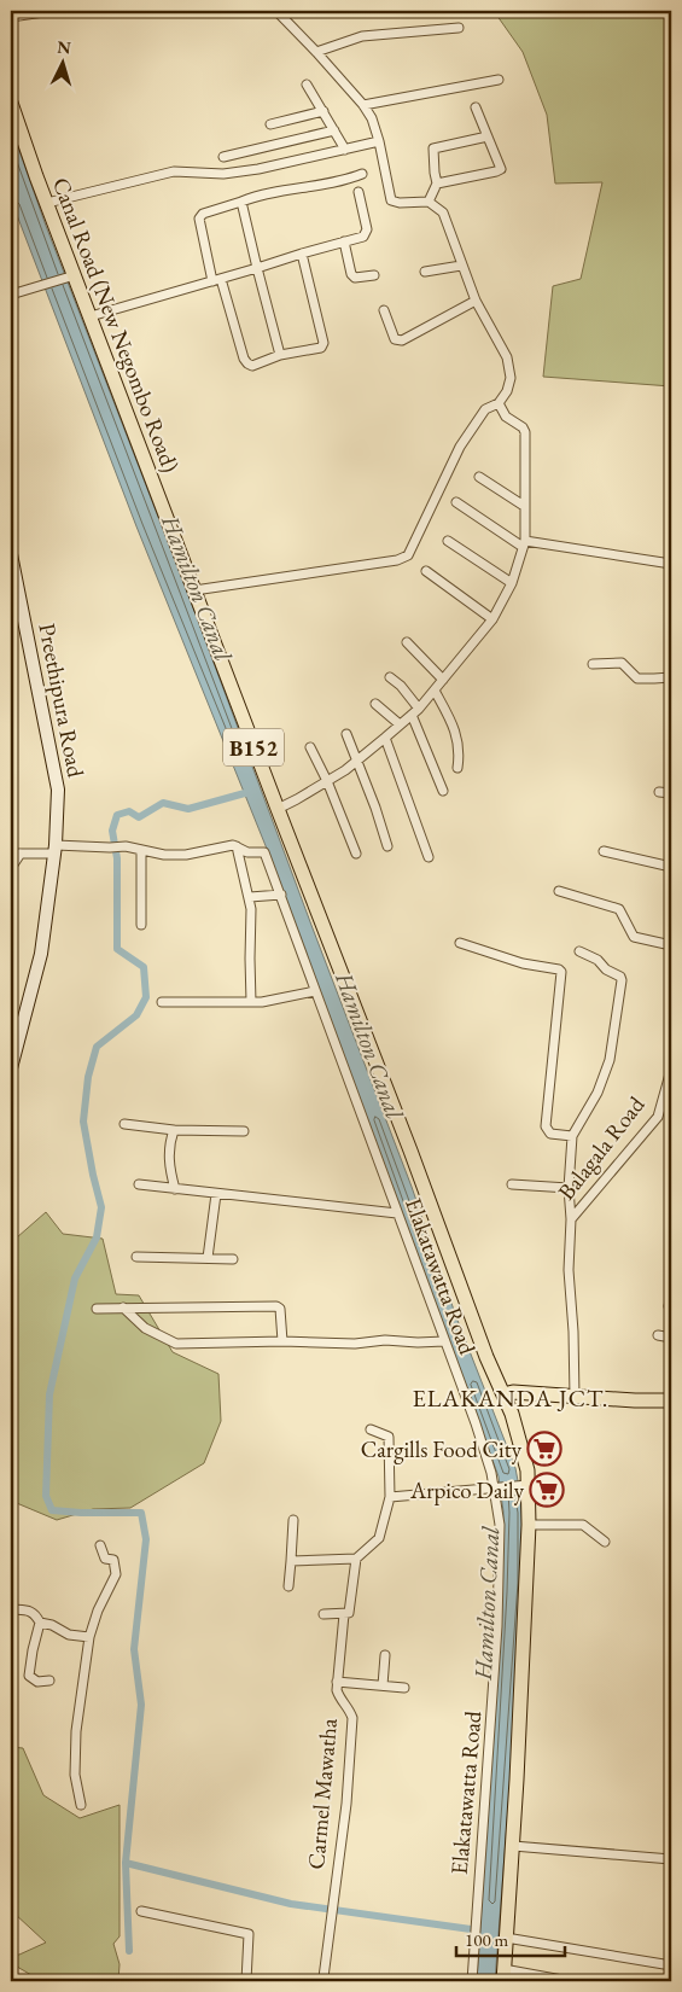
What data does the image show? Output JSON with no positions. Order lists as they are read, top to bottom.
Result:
{
  "streets": {
    "main road": ["Canal Road (New Negombo Road)", "B152"],
    "street": [
      "Preethipura Road",
      "Balagala Road",
      "Elakatawatta Road",
      "Carmel Mawatha"
    ]
  },
  "districts": ["ELAKANDA JCT."],
  "water": ["Hamilton Canal"],
  "places": {
    "supermarket": ["Cargills Food City", "Arpico Daily"]
  },
  "scale_bar": "100 m",
  "north": "top"
}
